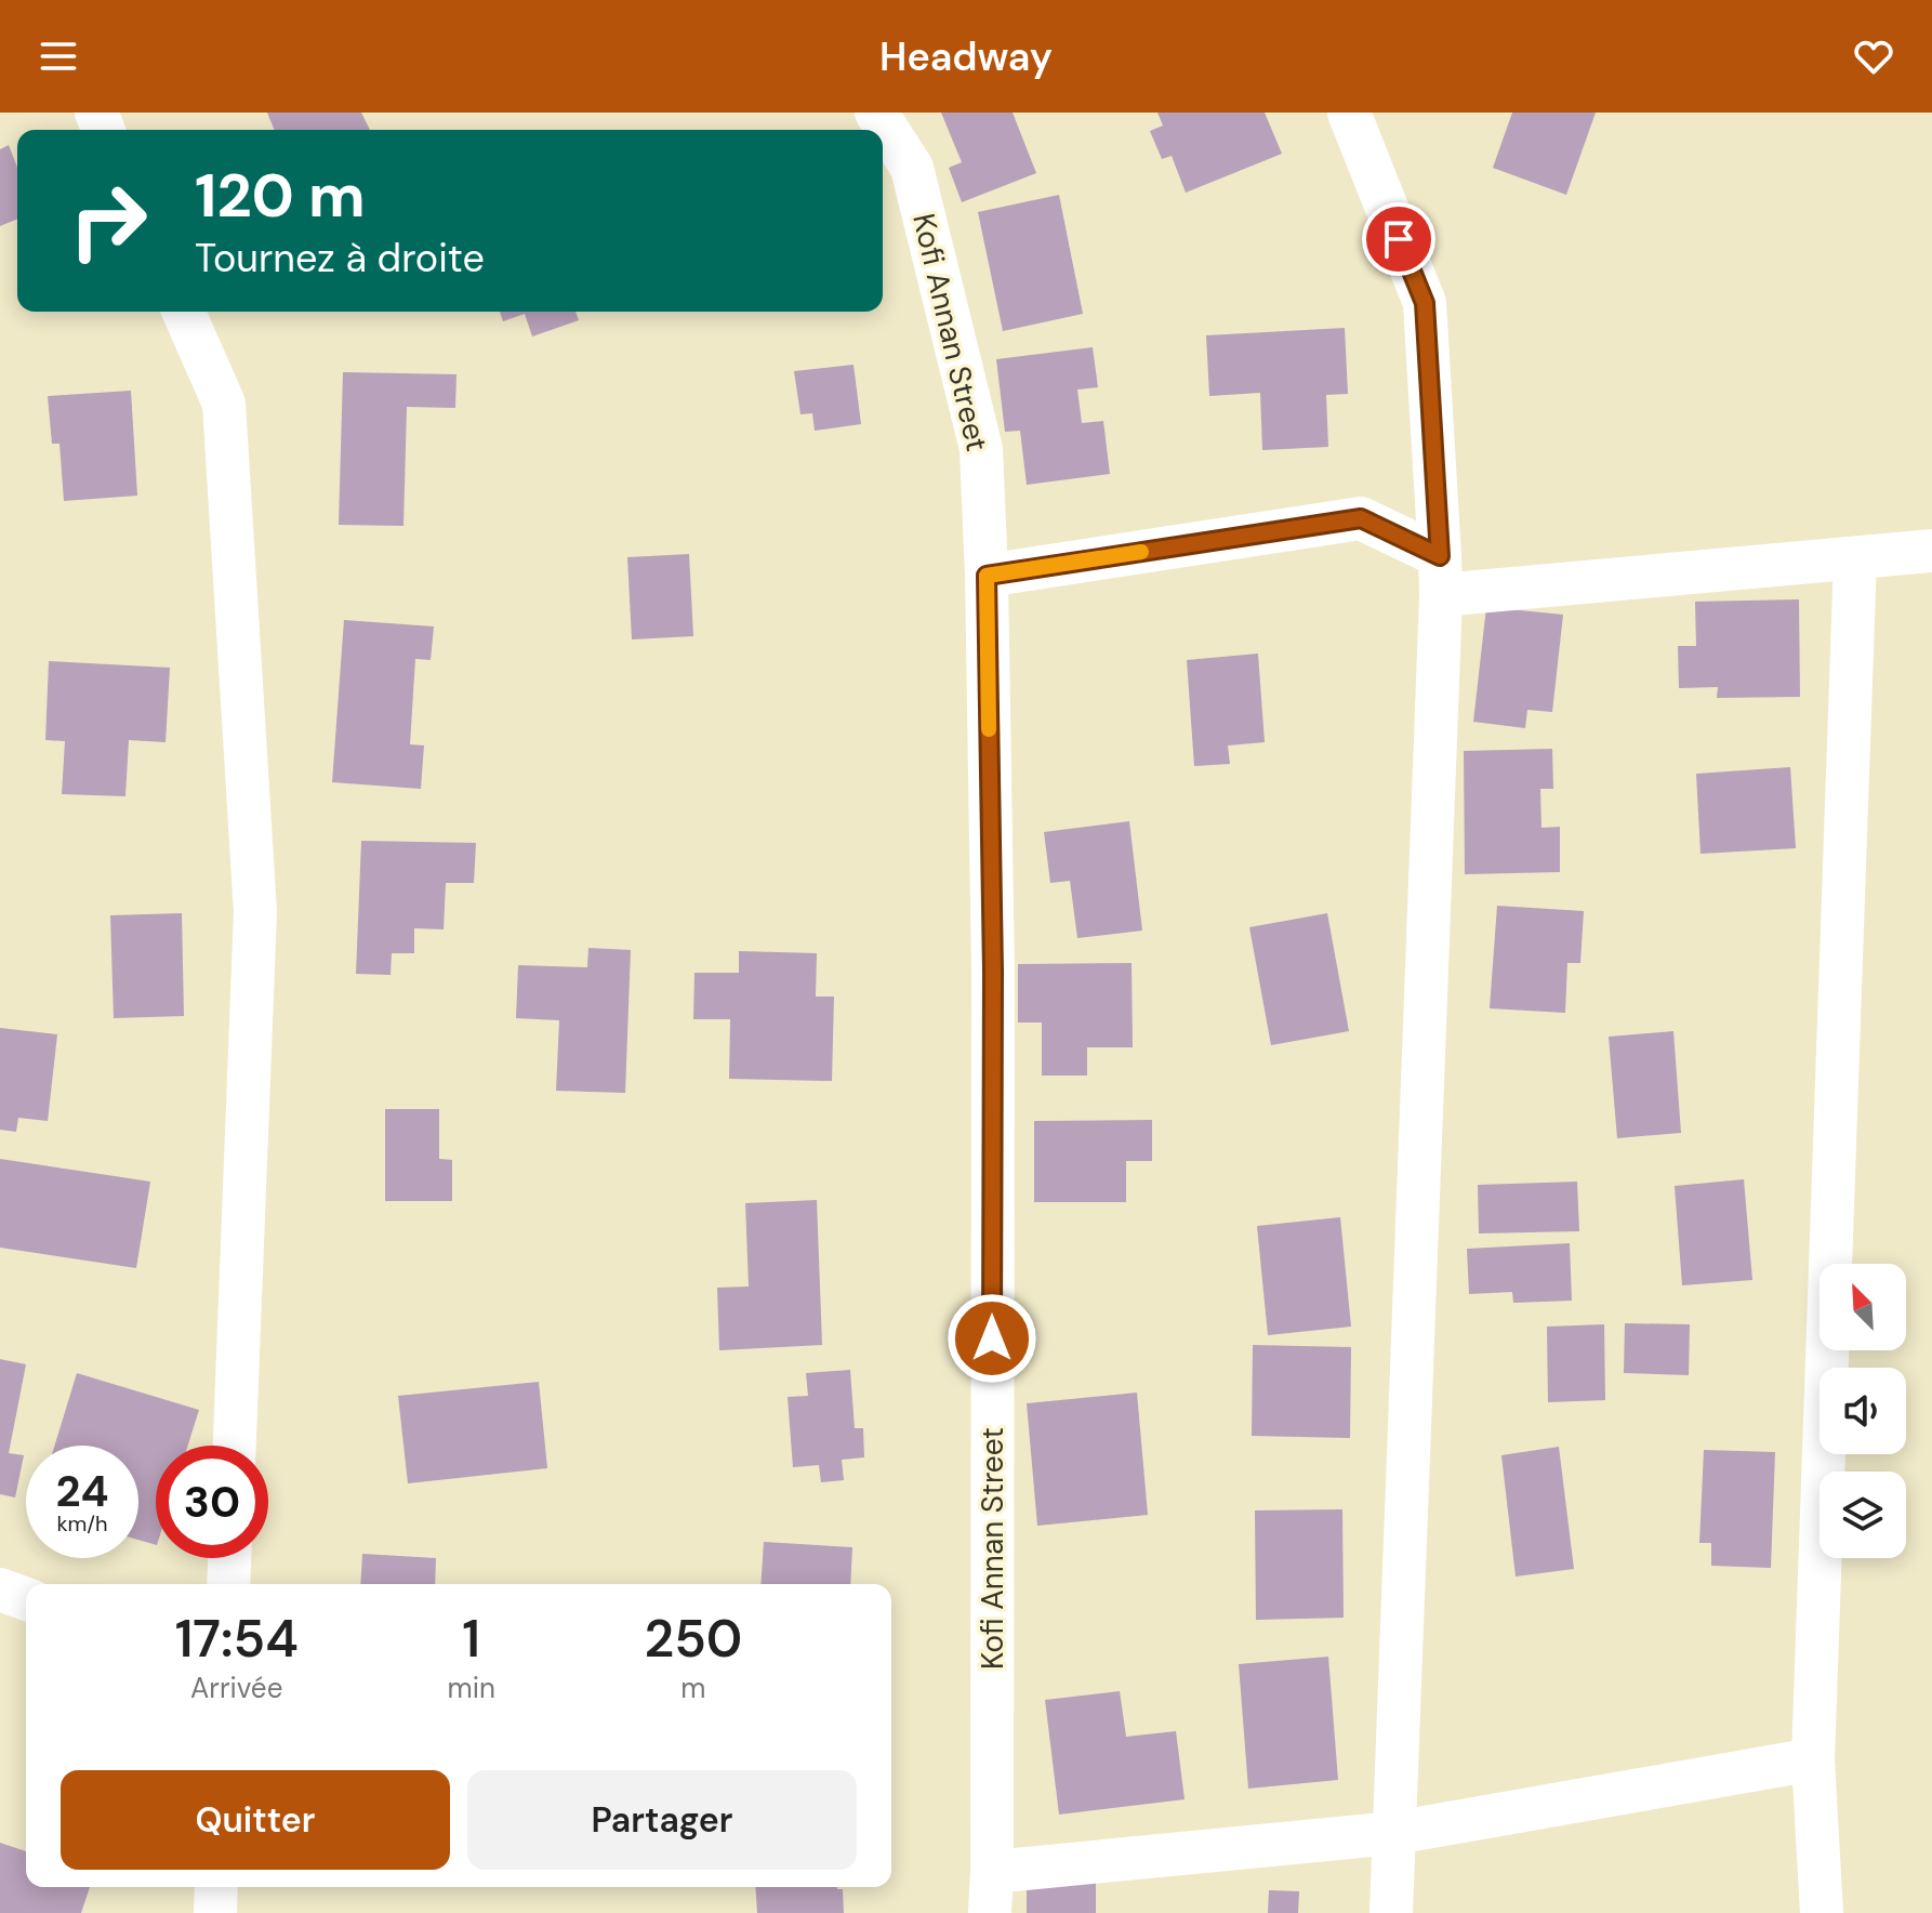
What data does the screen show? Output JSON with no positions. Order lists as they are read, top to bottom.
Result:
{
  "streets": {
    "street": ["Kofi Annan Street"]
  },
  "north": "top left",
  "page": {
    "header": "Headway",
    "turn": ["120 m", "Tournez à droite"],
    "speed": "24 km/h",
    "limit": "30",
    "eta": [
      "17:54",
      "Arrivée",
      "1",
      "min",
      "250",
      "m"
    ],
    "buttons": ["Quitter", "Partager"]
  }
}
